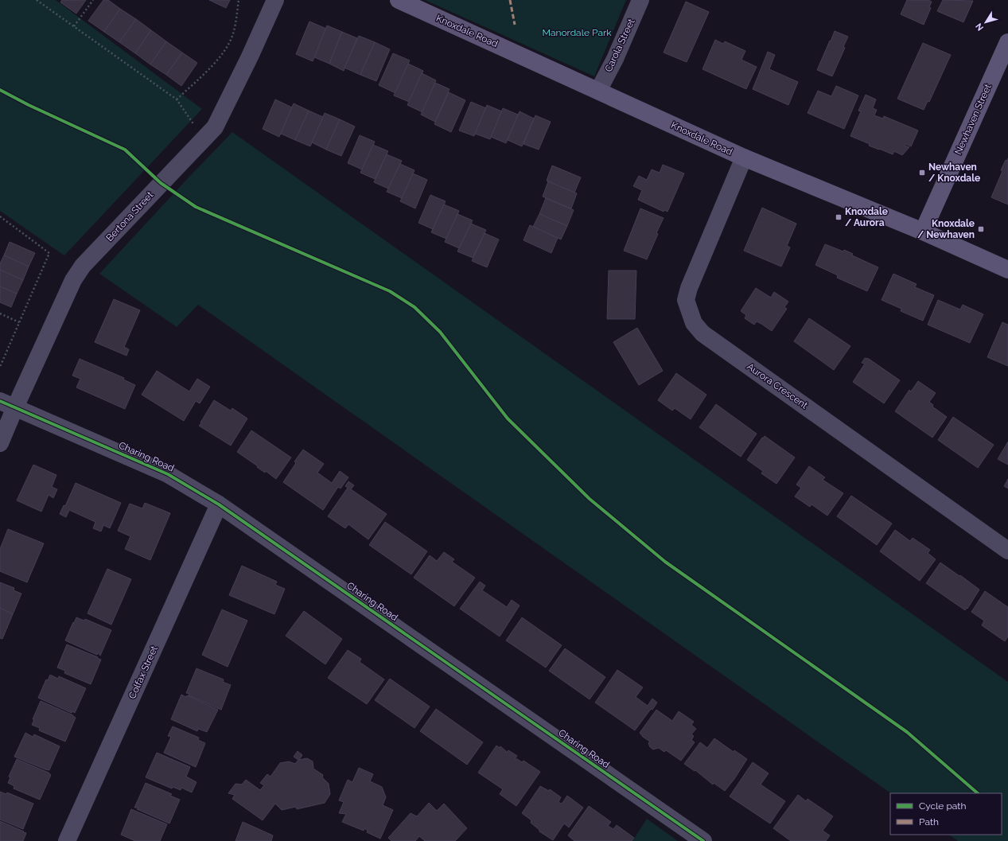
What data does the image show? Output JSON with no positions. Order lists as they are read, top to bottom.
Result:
{
  "streets": {
    "street": [
      "Knoxdale Road",
      "Carola Street",
      "Newhaven Street",
      "Bertona Street",
      "Aurora Crescent",
      "Charing Road",
      "Colfax Street"
    ]
  },
  "crossings": [
    ["Knoxdale Road", "Carola Street"],
    ["Knoxdale Road", "Newhaven Street"],
    ["Knoxdale Road", "Aurora Crescent"],
    ["Bertona Street", "Charing Road"],
    ["Charing Road", "Colfax Street"]
  ],
  "parks": ["Manordale Park"],
  "places": {
    "transit": ["Newhaven / Knoxdale", "Knoxdale / Aurora", "Knoxdale / Newhaven"]
  },
  "legend": ["Cycle path", "Path"],
  "north": "bottom left"
}
